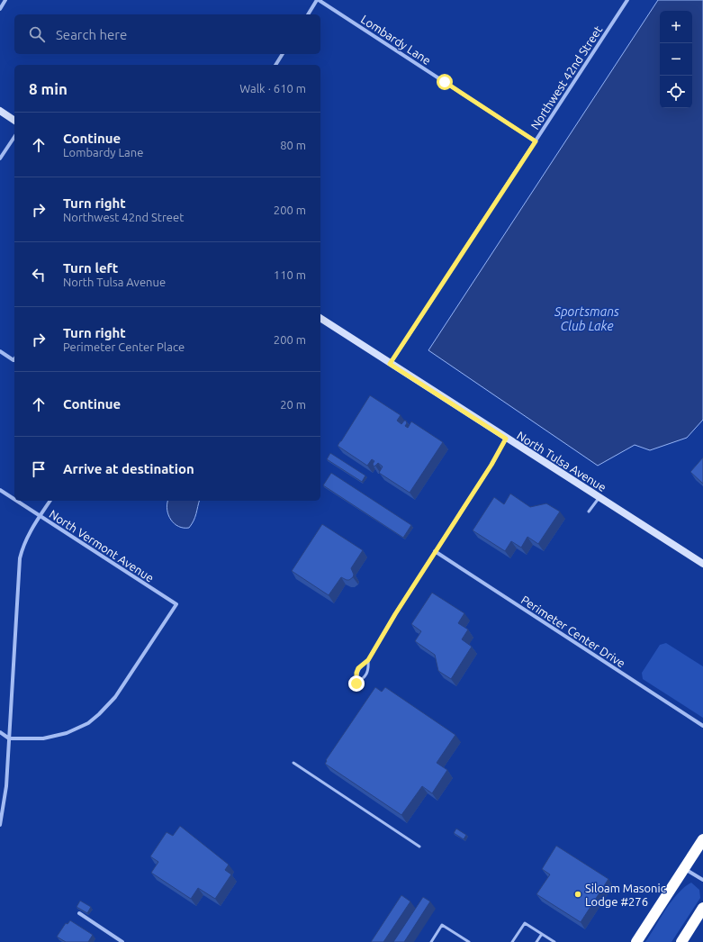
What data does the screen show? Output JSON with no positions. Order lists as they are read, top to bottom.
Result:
{
  "streets": {
    "street": [
      "Lombardy Lane",
      "Northwest 42nd Street",
      "North Tulsa Avenue",
      "North Vermont Avenue",
      "Perimeter Center Drive"
    ]
  },
  "crossings": [
    ["Lombardy Lane", "Northwest 42nd Street"],
    ["Northwest 42nd Street", "North Tulsa Avenue"]
  ],
  "water": ["Sportsmans Club Lake"],
  "places": ["Siloam Masonic Lodge #276"],
  "page": {
    "map_buttons": ["+", "−"],
    "search": "Search here",
    "heading": ["8 min", "Walk · 610 m"],
    "list": [
      ["Continue", "Lombardy Lane", "80 m"],
      ["Turn right", "Northwest 42nd Street", "200 m"],
      ["Turn left", "North Tulsa Avenue", "110 m"],
      ["Turn right", "Perimeter Center Place", "200 m"],
      ["Continue", "20 m"],
      "Arrive at destination"
    ]
  }
}
